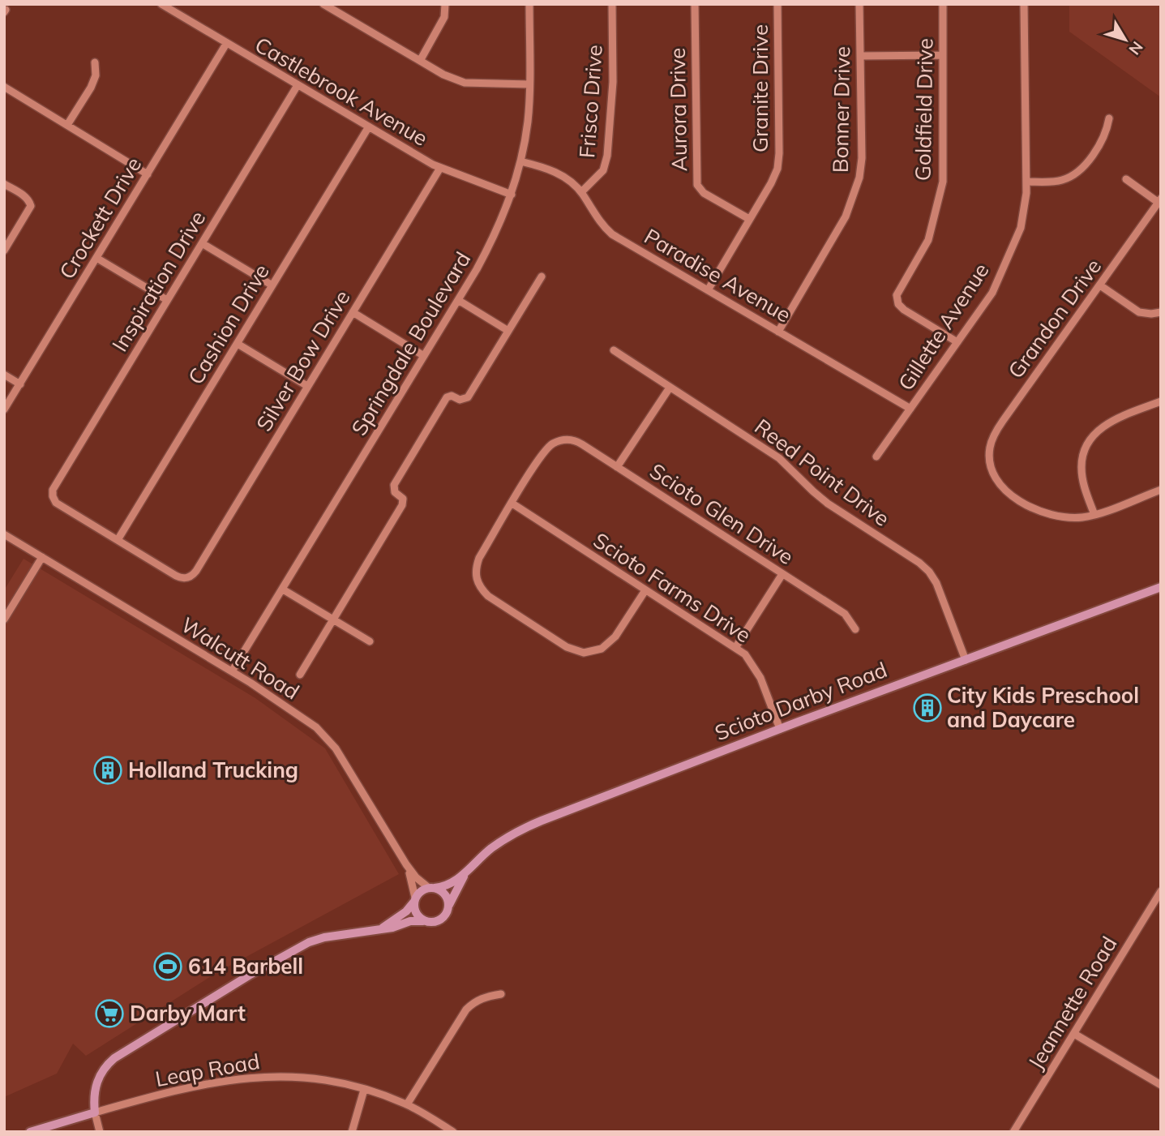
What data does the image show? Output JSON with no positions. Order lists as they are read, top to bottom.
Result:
{
  "streets": {
    "main road": ["Scioto Darby Road"],
    "street": [
      "Granite Drive",
      "Castlebrook Avenue",
      "Frisco Drive",
      "Aurora Drive",
      "Bonner Drive",
      "Goldfield Drive",
      "Crockett Drive",
      "Paradise Avenue",
      "Inspiration Drive",
      "Grandon Drive",
      "Cashion Drive",
      "Gillette Avenue",
      "Springdale Boulevard",
      "Silver Bow Drive",
      "Reed Point Drive",
      "Scioto Glen Drive",
      "Scioto Farms Drive",
      "Walcutt Road",
      "Jeannette Road",
      "Leap Road"
    ]
  },
  "crossings": [
    ["Granite Drive", "Aurora Drive"],
    ["Granite Drive", "Paradise Avenue"],
    ["Castlebrook Avenue", "Crockett Drive"],
    ["Castlebrook Avenue", "Inspiration Drive"],
    ["Castlebrook Avenue", "Cashion Drive"],
    ["Castlebrook Avenue", "Springdale Boulevard"],
    ["Castlebrook Avenue", "Silver Bow Drive"],
    ["Frisco Drive", "Paradise Avenue"],
    ["Bonner Drive", "Paradise Avenue"],
    ["Goldfield Drive", "Gillette Avenue"],
    ["Paradise Avenue", "Gillette Avenue"],
    ["Paradise Avenue", "Springdale Boulevard"],
    ["Inspiration Drive", "Cashion Drive"],
    ["Inspiration Drive", "Silver Bow Drive"],
    ["Cashion Drive", "Silver Bow Drive"],
    ["Springdale Boulevard", "Walcutt Road"],
    ["Reed Point Drive", "Scioto Darby Road"],
    ["Scioto Glen Drive", "Scioto Farms Drive"],
    ["Scioto Farms Drive", "Scioto Darby Road"],
    ["Walcutt Road", "Scioto Darby Road"]
  ],
  "places": {
    "building": ["City Kids Preschool and Daycare", "Holland Trucking"],
    "sports": ["614 Barbell"],
    "supermarket": ["Darby Mart"]
  },
  "north": "bottom right"
}
